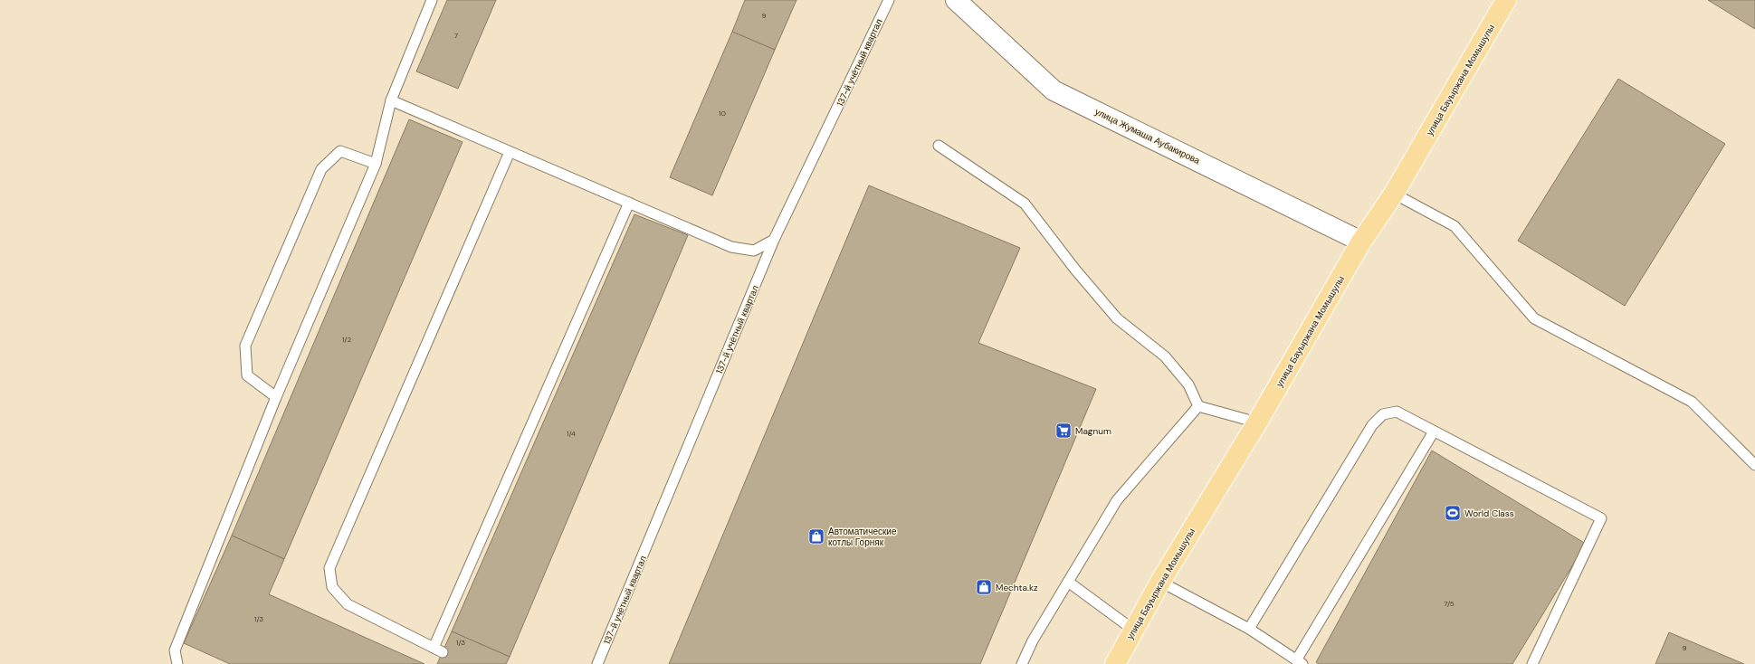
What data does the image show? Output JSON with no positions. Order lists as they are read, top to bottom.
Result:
{
  "streets": {
    "main road": ["улица Бауыржана Момышулы"],
    "street": ["улица Жумаша Аубакирова"],
    "lane": ["137-й учётный квартал"]
  },
  "crossings": [
    ["улица Бауыржана Момышулы", "улица Жумаша Аубакирова"]
  ],
  "places": {
    "supermarket": ["Magnum"],
    "sports": ["World Class"],
    "shop": ["Автоматические котлы Горняк", "Mechta.kz"]
  },
  "house_numbers": [
    "9",
    "7",
    "10",
    "1/2",
    "1/4",
    "7/5",
    "1/3",
    "1/3",
    "9"
  ]
}
